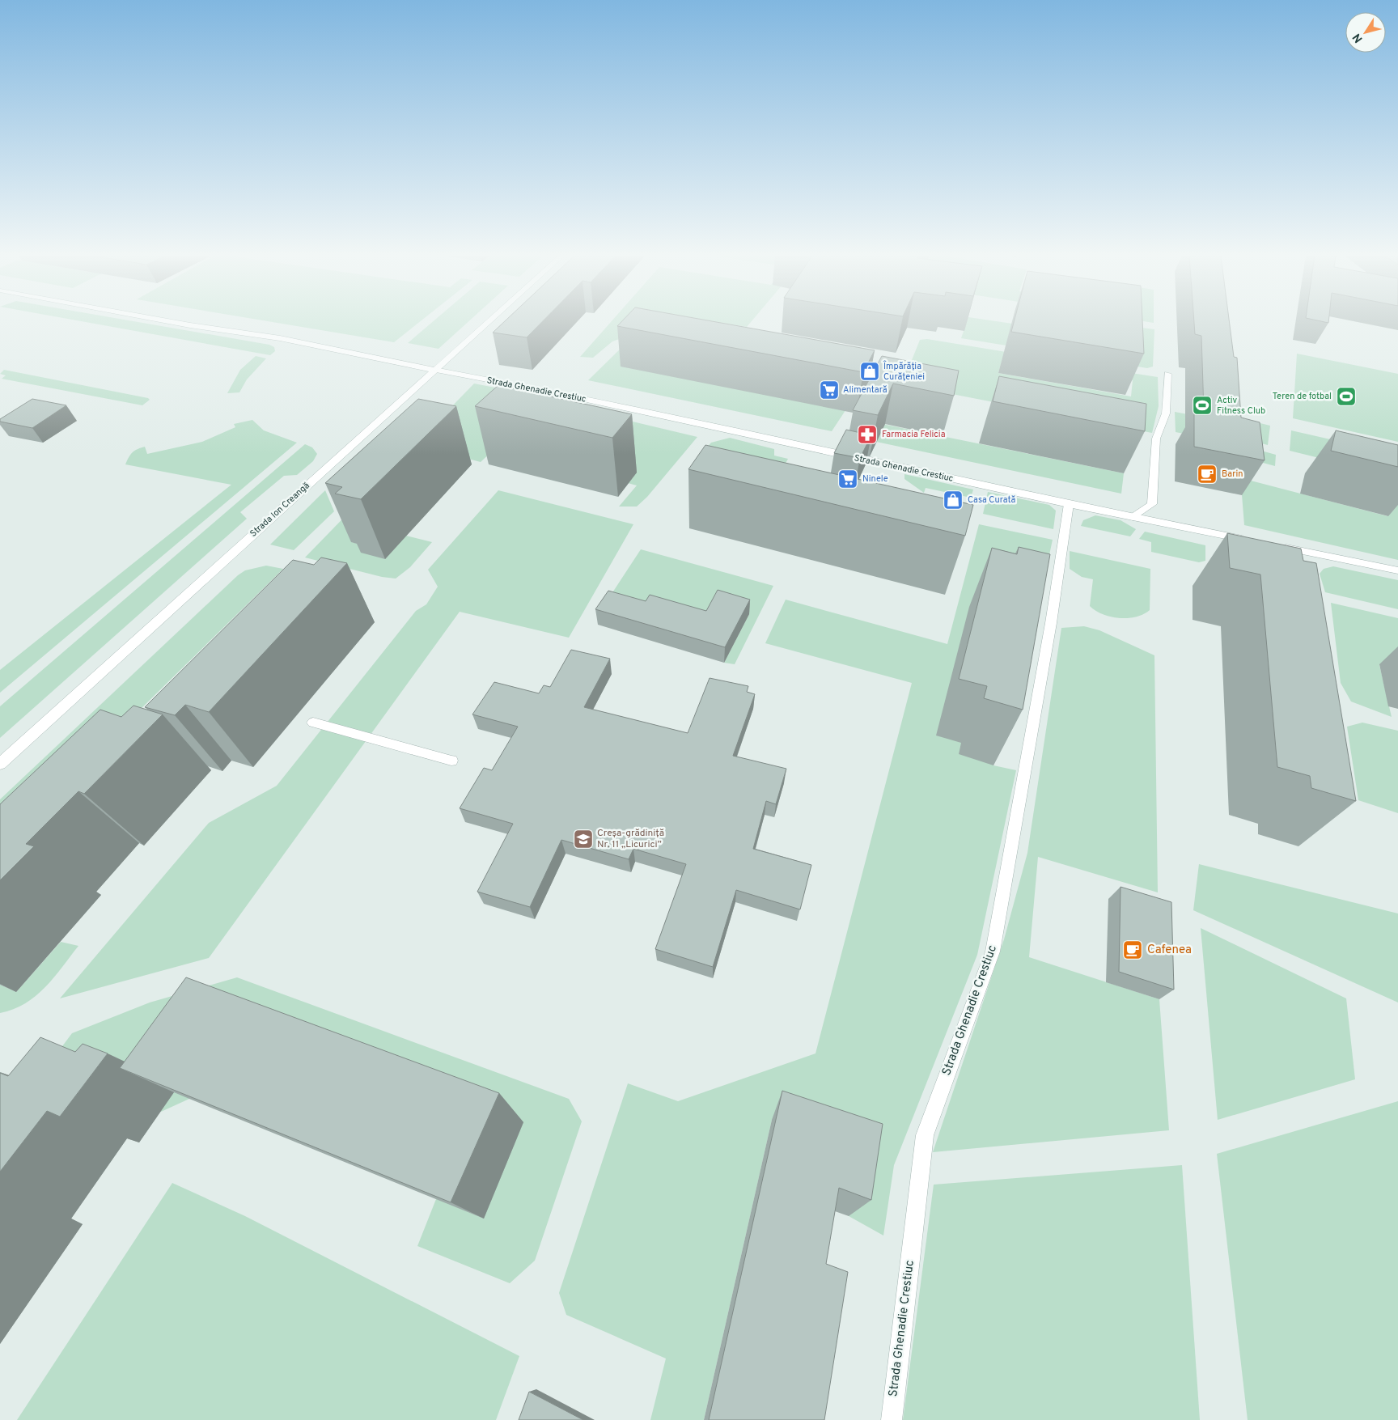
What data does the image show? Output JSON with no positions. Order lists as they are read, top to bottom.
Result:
{
  "streets": {
    "street": ["Strada Ghenadie Crestiuc", "Strada Ion Creangă"]
  },
  "crossings": [
    ["Strada Ghenadie Crestiuc", "Strada Ion Creangă"]
  ],
  "places": {
    "shop": ["Împărăția Curățeniei", "Casa Curată"],
    "supermarket": ["Alimentară", "Ninele"],
    "sports": ["Teren de fotbal", "Activ Fitness Club"],
    "pharmacy": ["Farmacia Felicia"],
    "cafe": ["Barin", "Cafenea"],
    "school or university": ["Creșa-grădiniță Nr. 11 „Licurici”"]
  },
  "north": "bottom left"
}
